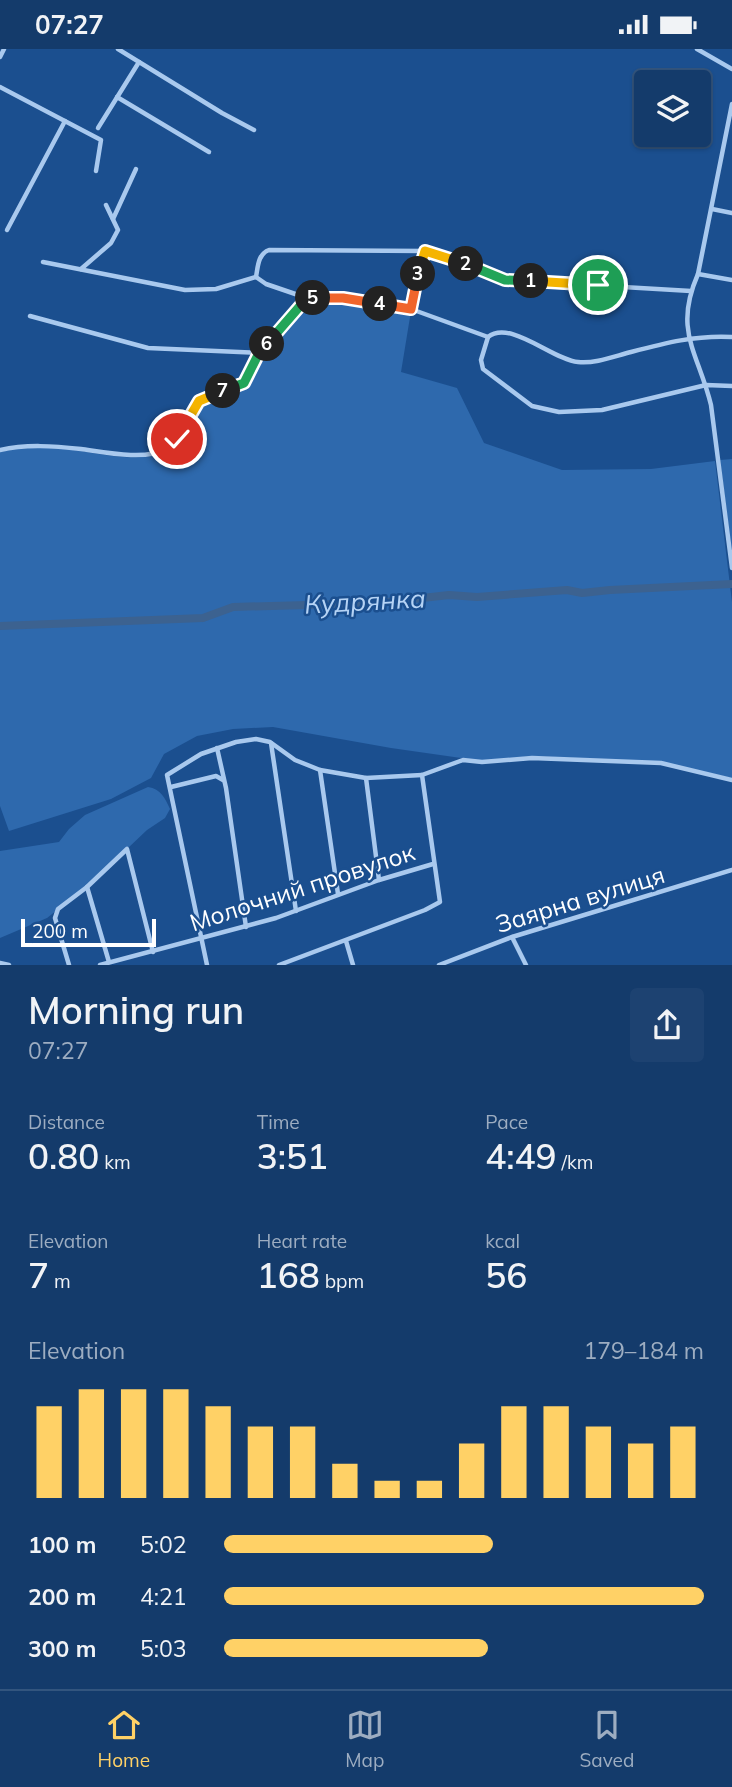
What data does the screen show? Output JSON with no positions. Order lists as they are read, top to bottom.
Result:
{
  "streets": {
    "street": ["Молочний провулок", "Заярна вулиця"]
  },
  "water": ["Кудрянка"],
  "scale_bar": "200 m",
  "page": {
    "status": "07:27",
    "pins": [
      "2",
      "3",
      "1",
      "5",
      "4",
      "6",
      "7"
    ],
    "scale": "200 m",
    "heading": ["Morning run", "07:27"],
    "stats": [
      ["Distance", "0.80 km"],
      ["Time", "3:51"],
      ["Pace", "4:49 /km"],
      ["Elevation", "7 m"],
      ["Heart rate", "168 bpm"],
      ["kcal", "56"]
    ],
    "chart": ["Elevation", "179–184 m"],
    "list": [
      {
        "name": "100 m",
        "note": "5:02"
      },
      {
        "name": "200 m",
        "note": "4:21"
      },
      {
        "name": "300 m",
        "note": "5:03"
      }
    ],
    "tabs": ["Home", "Map", "Saved"]
  }
}
